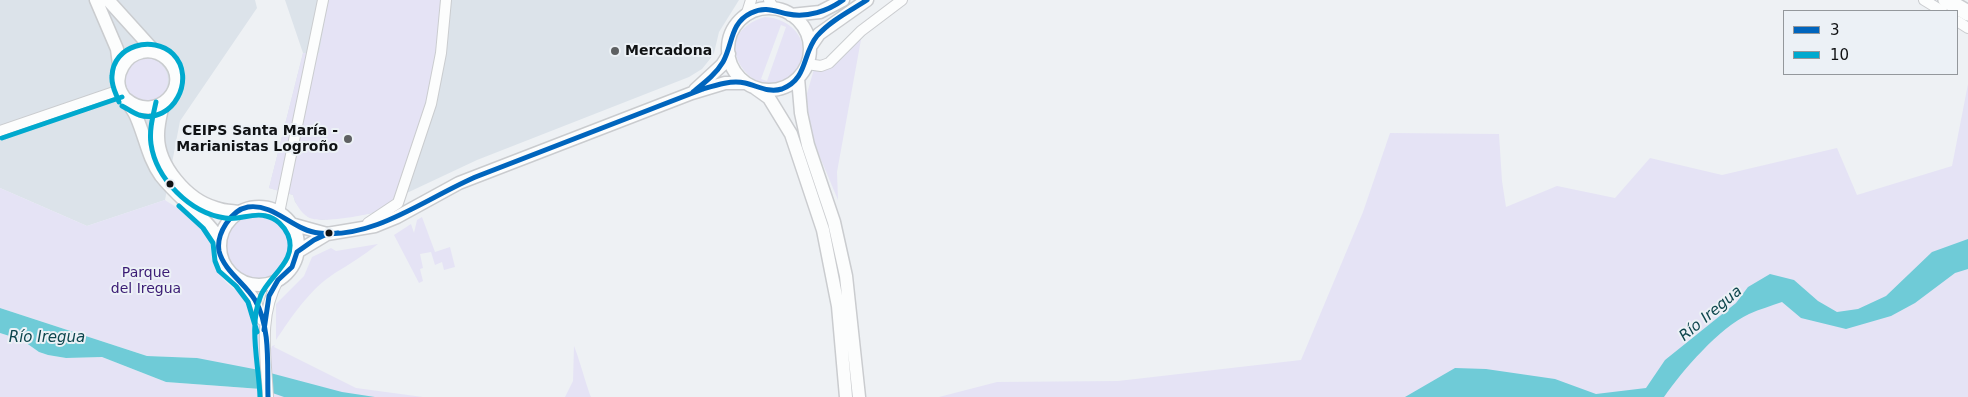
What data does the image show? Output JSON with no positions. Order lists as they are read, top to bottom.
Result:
{
  "water": ["Río Iregua"],
  "parks": ["Parque del Iregua"],
  "places": ["Mercadona", "CEIPS Santa María - Marianistas Logroño"],
  "lines": ["transit line 3", "transit line 10"],
  "legend": ["3", "10"]
}
